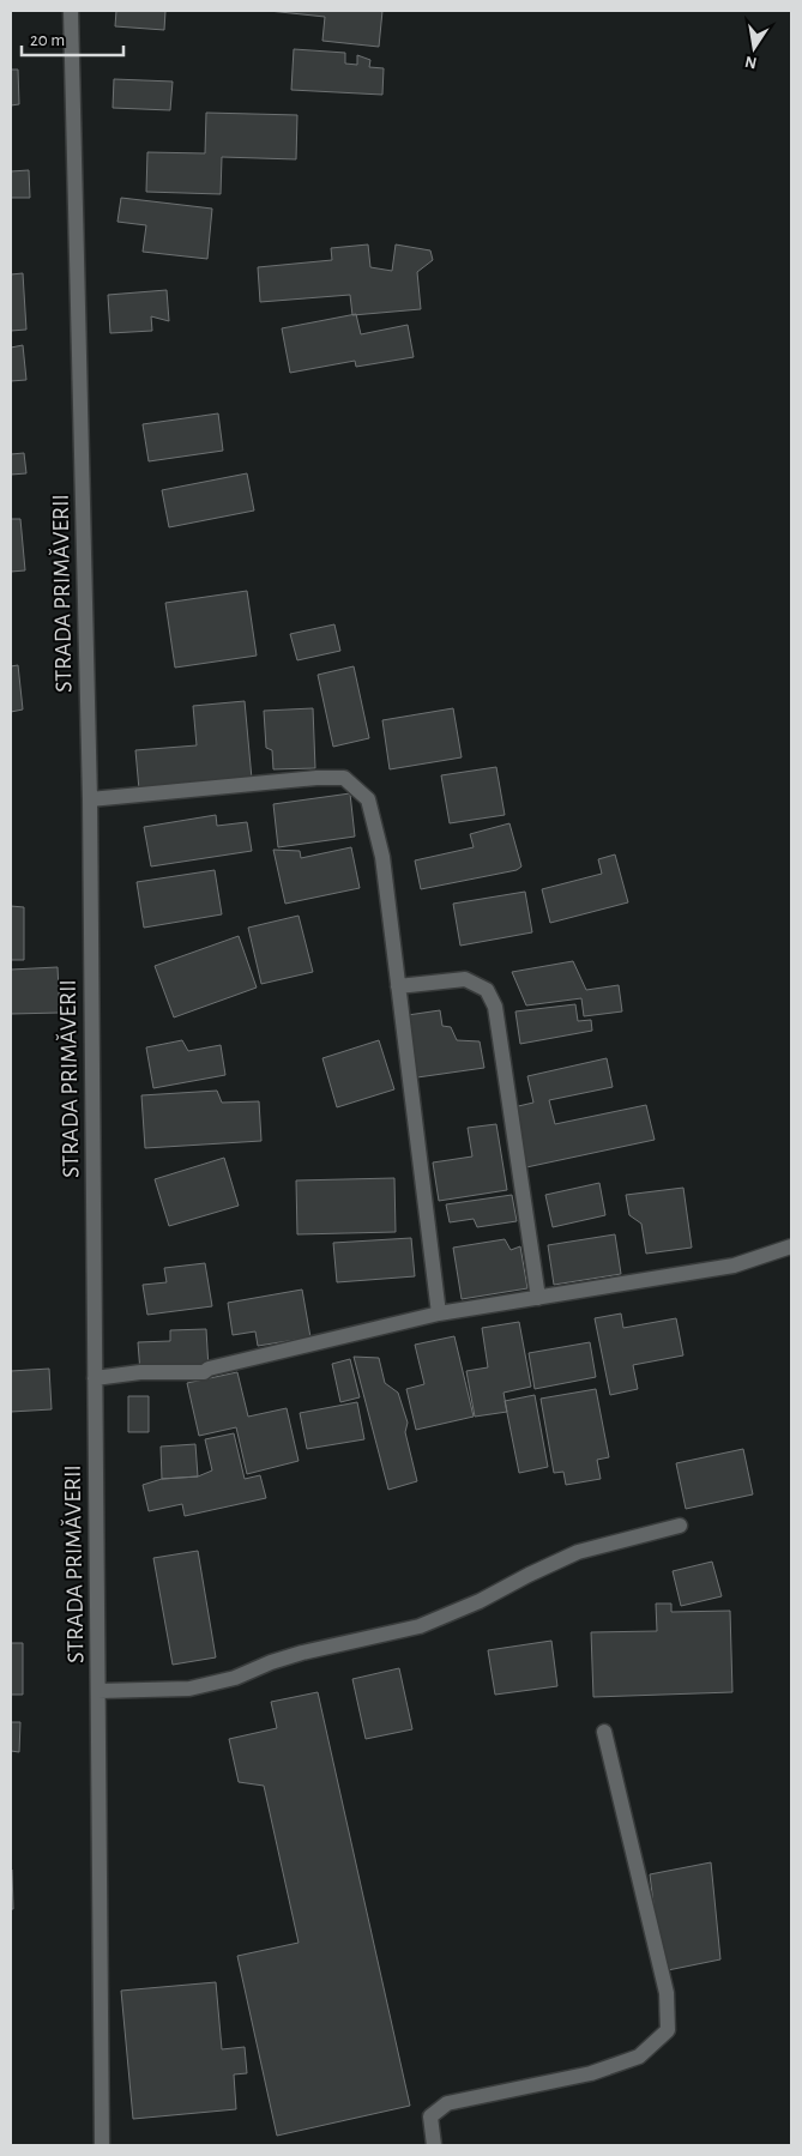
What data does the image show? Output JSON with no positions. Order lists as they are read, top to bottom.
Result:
{
  "streets": {
    "street": ["STRADA PRIMĂVERII"]
  },
  "scale_bar": "20 m",
  "north": "bottom"
}
